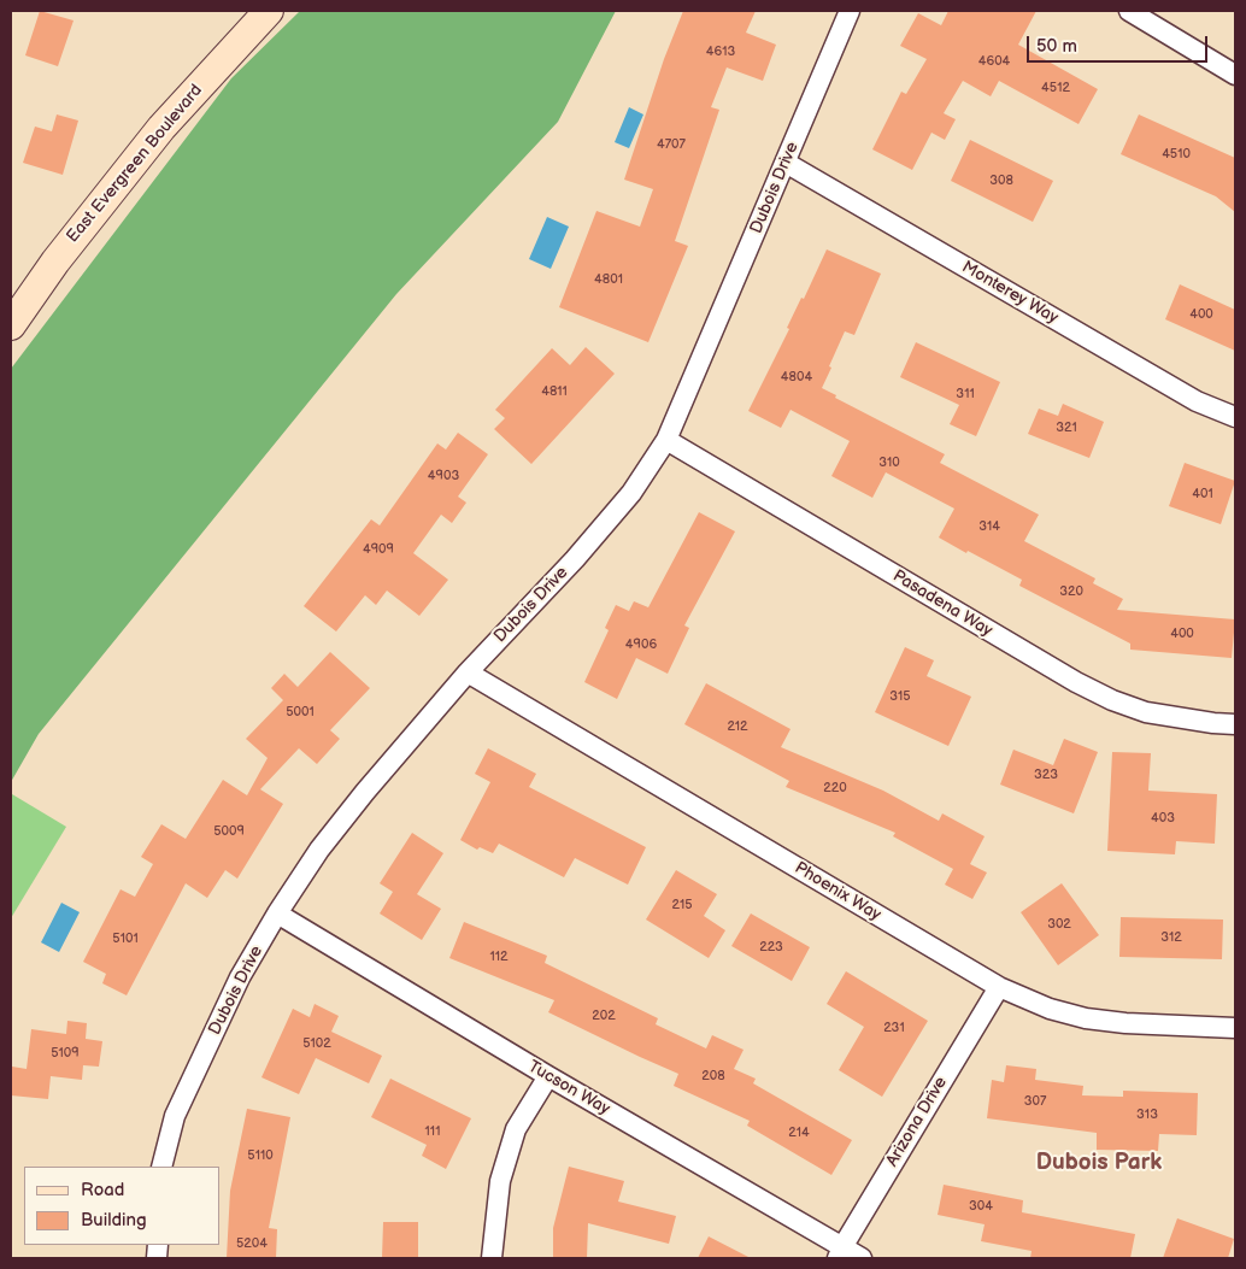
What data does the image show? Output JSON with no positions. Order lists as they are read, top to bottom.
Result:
{
  "streets": {
    "street": [
      "East Evergreen Boulevard",
      "Dubois Drive",
      "Monterey Way",
      "Pasadena Way",
      "Phoenix Way",
      "Tucson Way",
      "Arizona Drive"
    ]
  },
  "crossings": [
    ["Dubois Drive", "Monterey Way"],
    ["Dubois Drive", "Pasadena Way"],
    ["Dubois Drive", "Phoenix Way"],
    ["Dubois Drive", "Tucson Way"],
    ["Phoenix Way", "Arizona Drive"],
    ["Tucson Way", "Arizona Drive"]
  ],
  "districts": ["Dubois Park"],
  "house_numbers": [
    "4613",
    "4604",
    "4512",
    "4707",
    "4510",
    "308",
    "4801",
    "400",
    "4804",
    "4811",
    "311",
    "321",
    "310",
    "4903",
    "401",
    "314",
    "4909",
    "320",
    "400",
    "4906",
    "315",
    "5001",
    "212",
    "323",
    "220",
    "403",
    "5009",
    "215",
    "302",
    "312",
    "5101",
    "223",
    "112",
    "202",
    "231",
    "5102",
    "5109",
    "208",
    "307",
    "313",
    "111",
    "214",
    "5110",
    "304",
    "5204"
  ],
  "legend": ["Road", "Building"],
  "scale_bar": "50 m"
}
